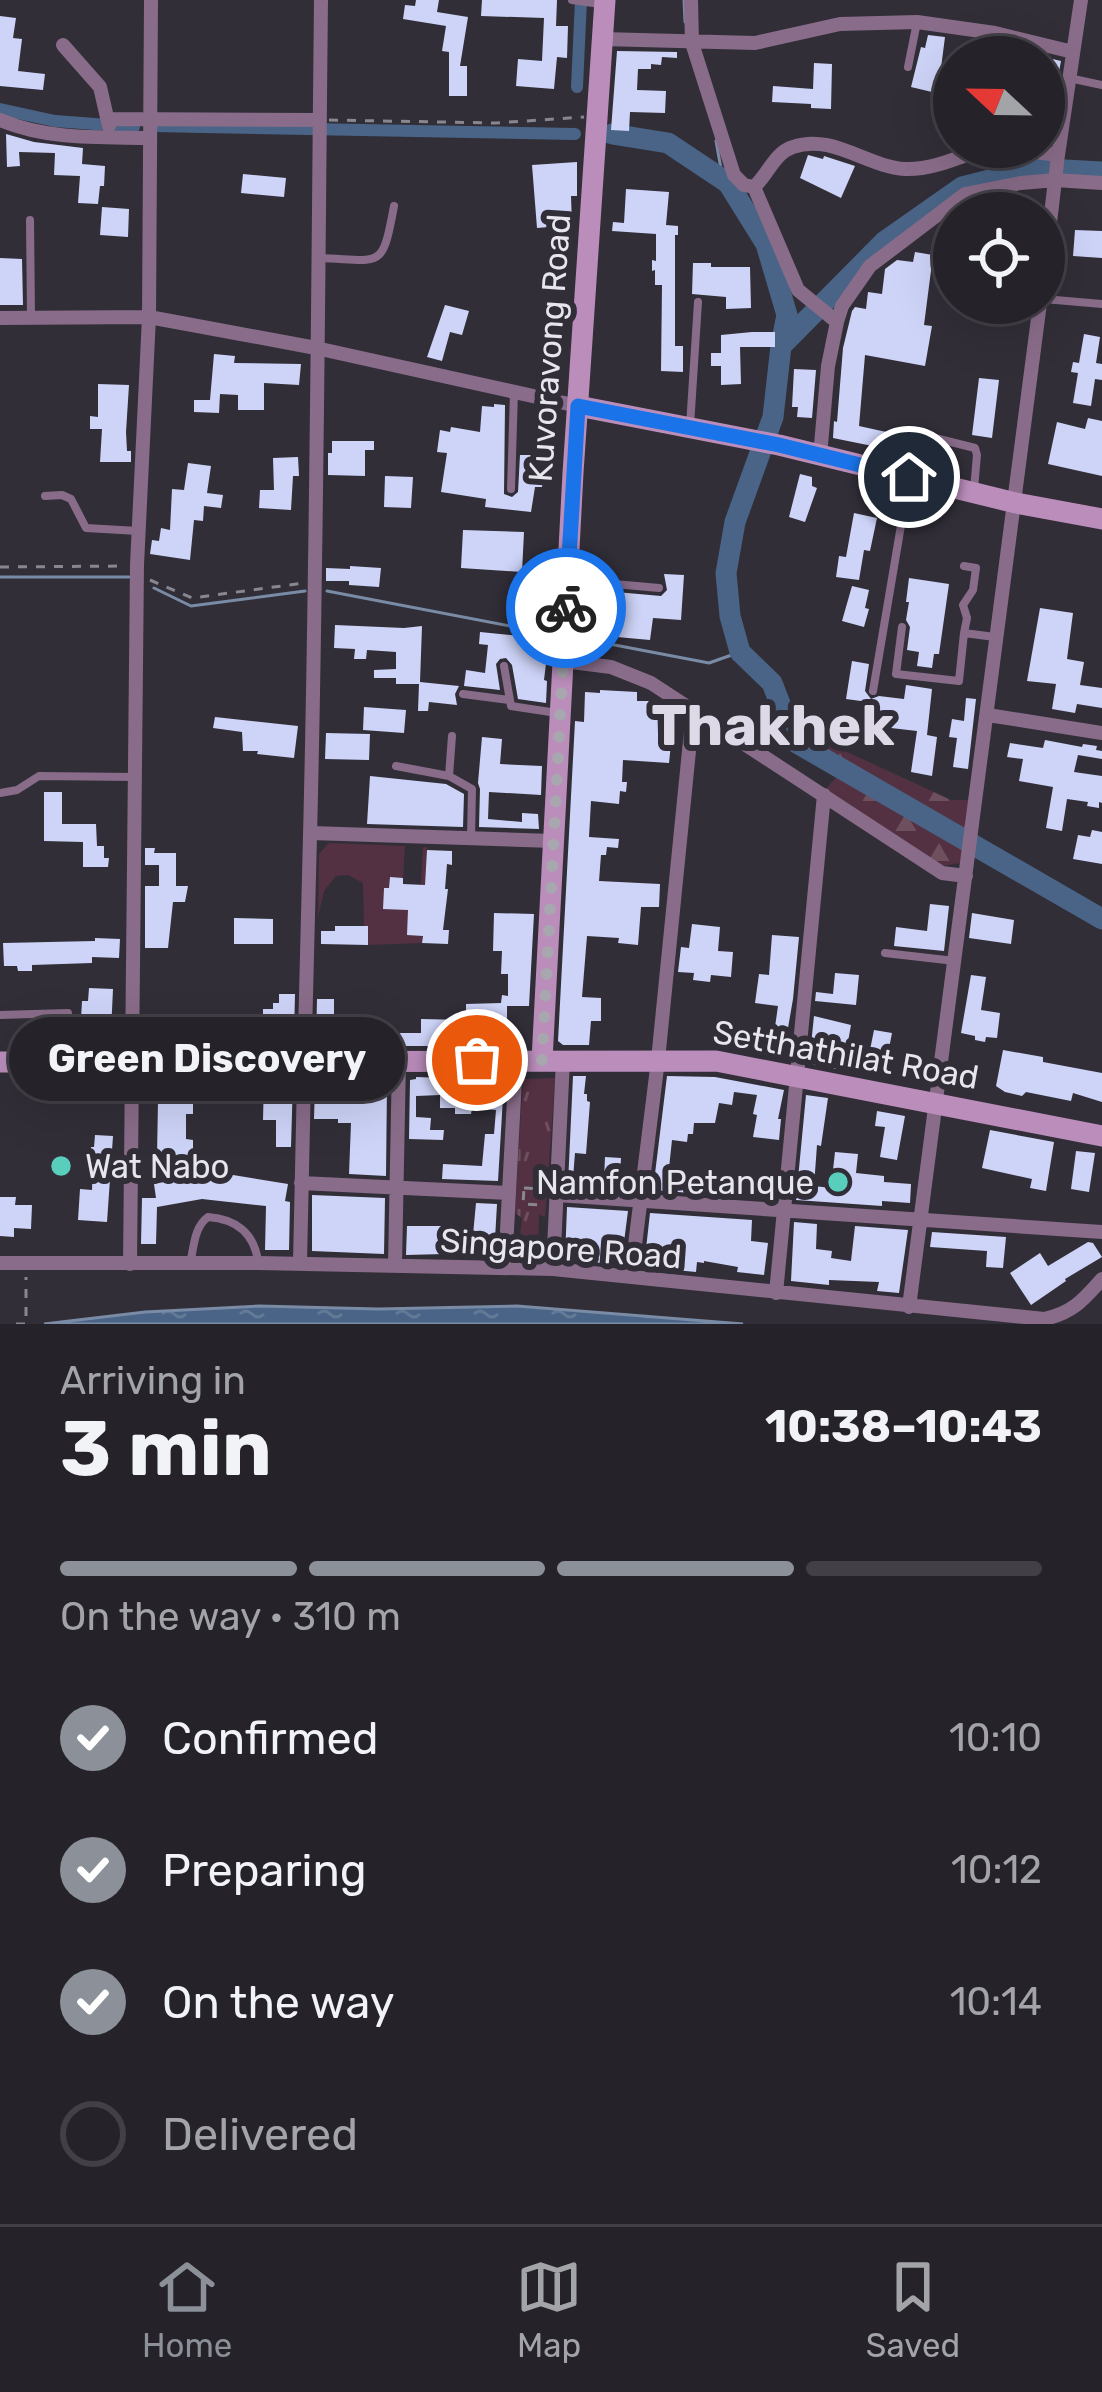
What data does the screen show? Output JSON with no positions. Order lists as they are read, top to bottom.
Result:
{
  "streets": {
    "street": ["Kuvoravong Road", "Setthathilat Road", "Singapore Road"]
  },
  "crossings": [
    ["Kuvoravong Road", "Setthathilat Road"]
  ],
  "districts": ["Thakhek"],
  "places": ["Green Discovery", "Wat Nabo", "Namfon Petanque"],
  "north": "left",
  "page": {
    "bubble": "Green Discovery",
    "heading": ["3 min", "Arriving in", "10:38–10:43"],
    "bar": "On the way · 310 m",
    "list": [
      ["Confirmed", "10:10"],
      ["Preparing", "10:12"],
      ["On the way", "10:14"],
      "Delivered"
    ],
    "tabs": ["Home", "Map", "Saved"]
  }
}
